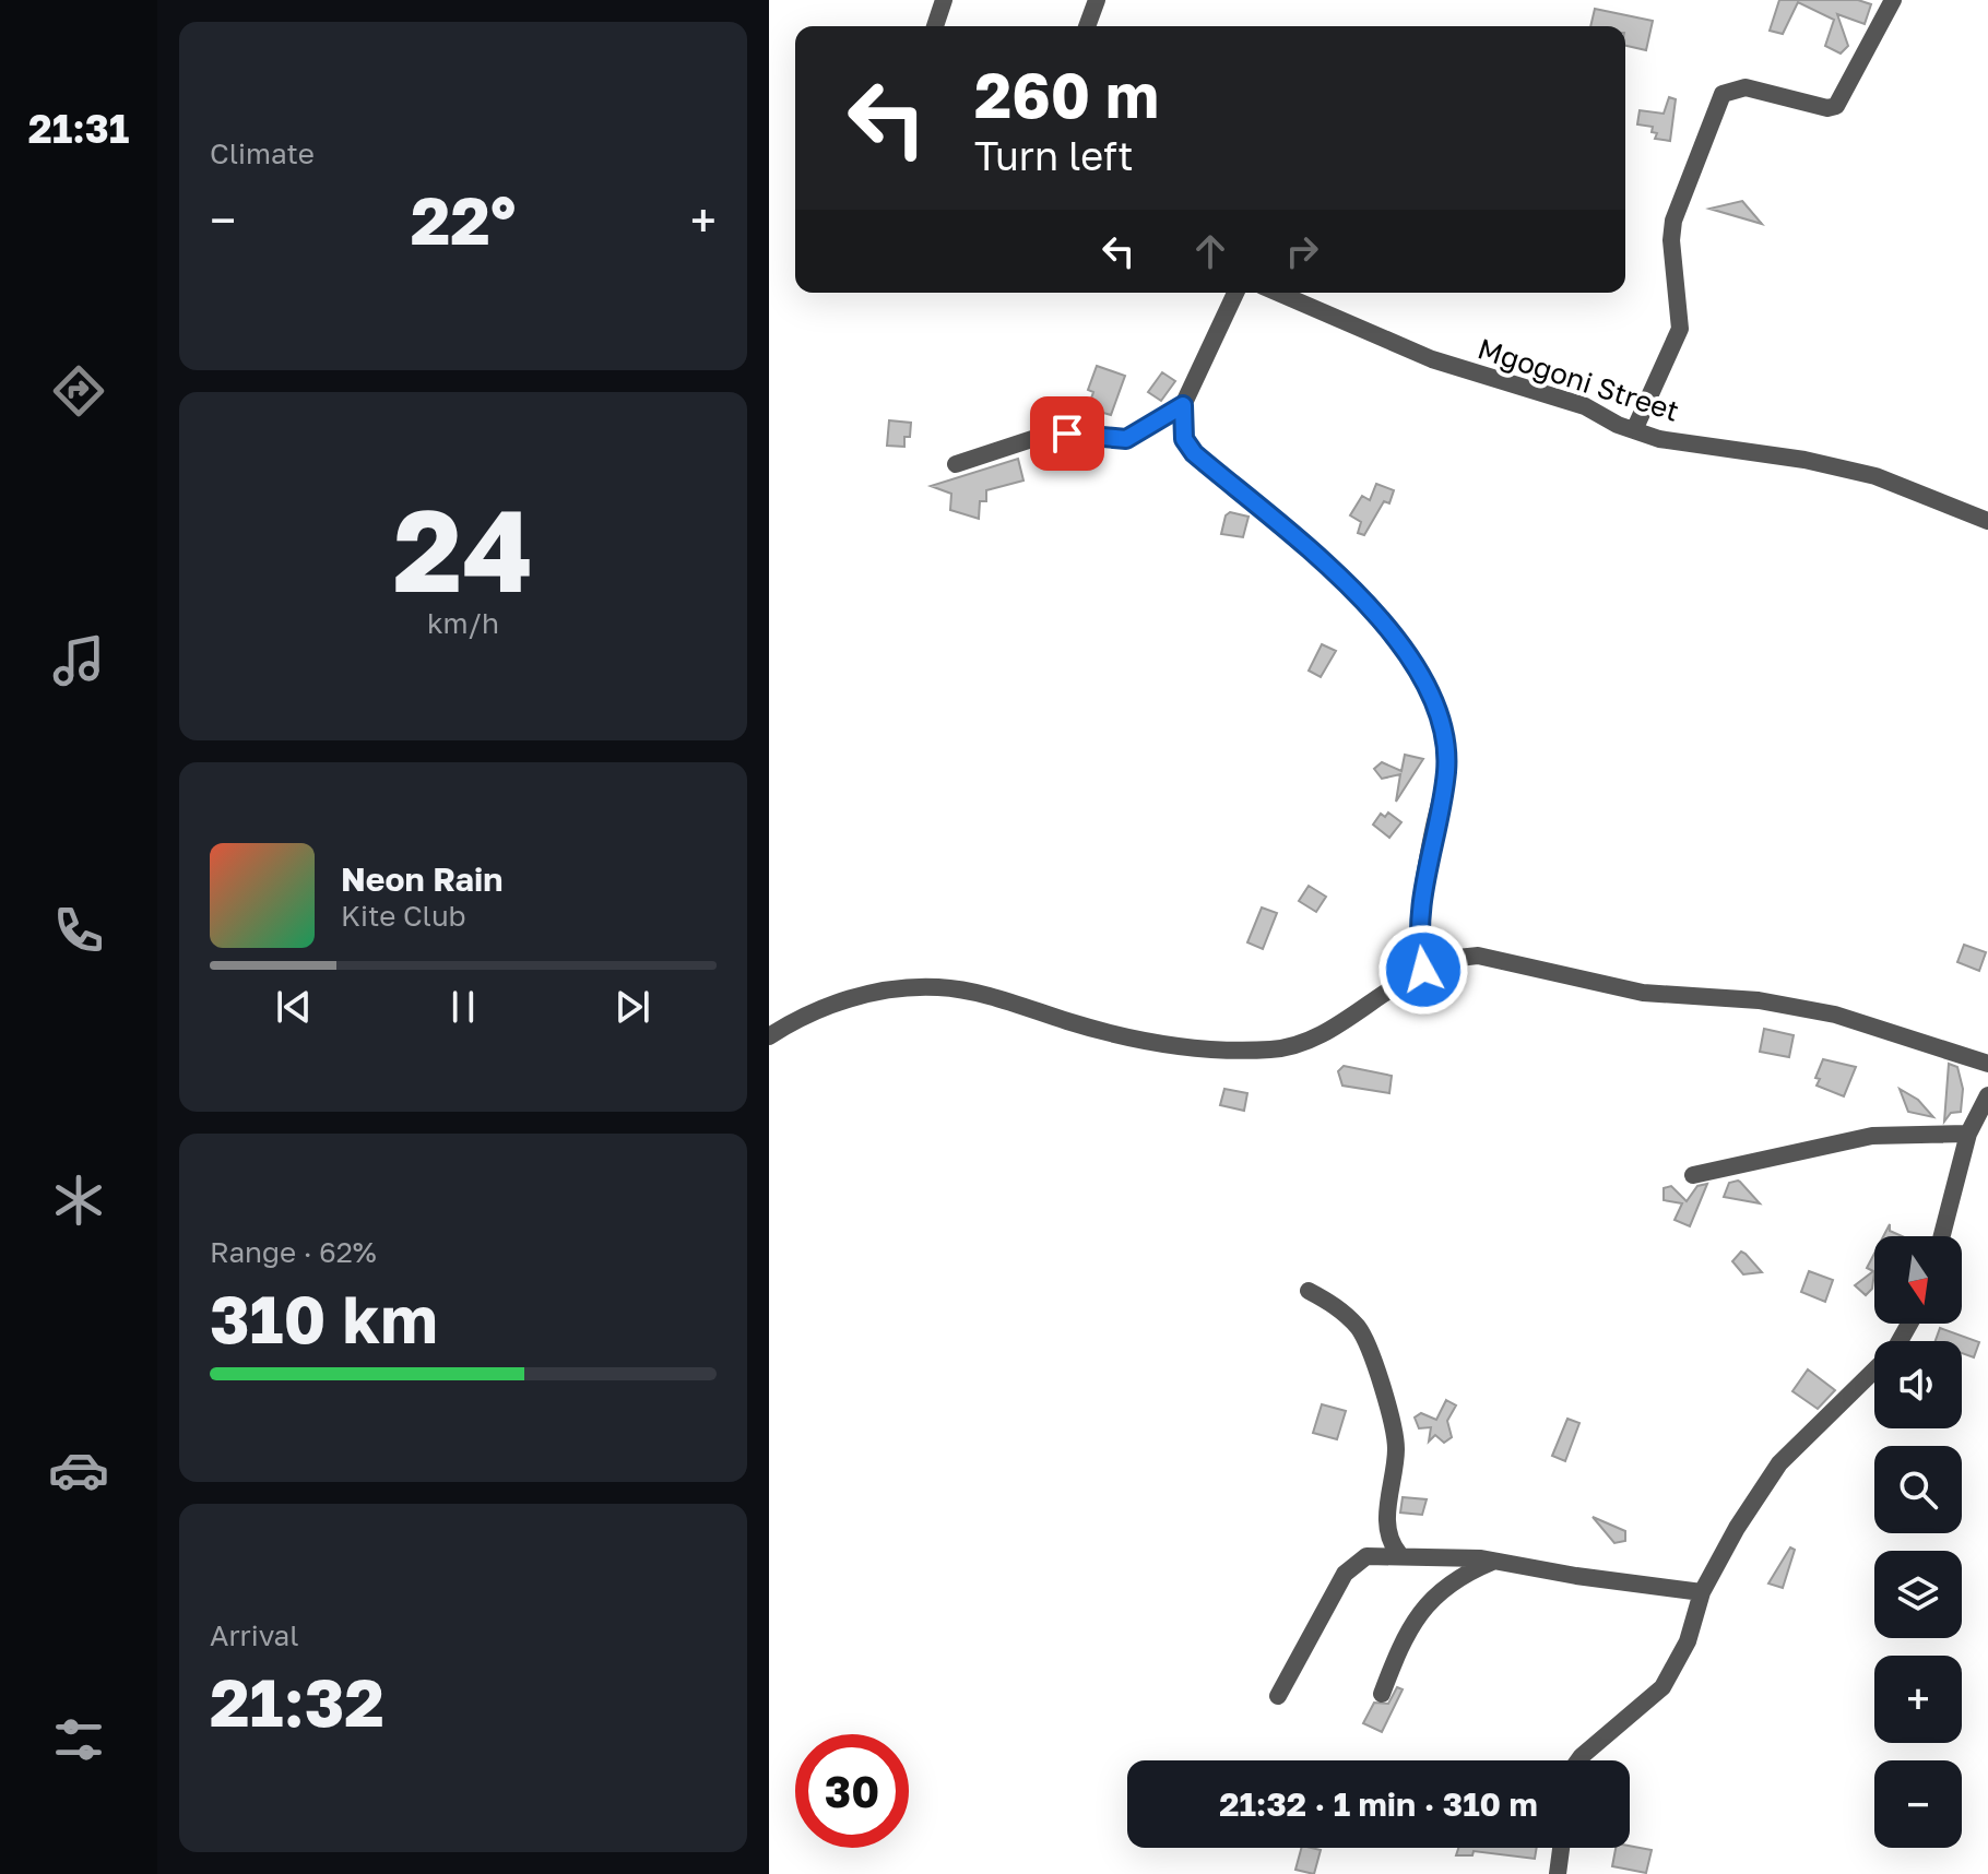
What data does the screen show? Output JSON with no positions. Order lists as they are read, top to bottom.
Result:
{
  "streets": {
    "street": ["Mgogoni Street"]
  },
  "north": "bottom",
  "page": {
    "tabs": "21:31",
    "tile": [
      "Climate",
      ["24", "km/h"],
      ["Range · 62%", "310 km"],
      ["Arrival", "21:32"]
    ],
    "turn": ["260 m", "Turn left"],
    "heat": ["−", "22°", "+"],
    "song": ["Neon Rain", "Kite Club"],
    "map_buttons": ["+", "−"],
    "limit": "30",
    "trip": "21:32 · 1 min · 310 m"
  }
}
